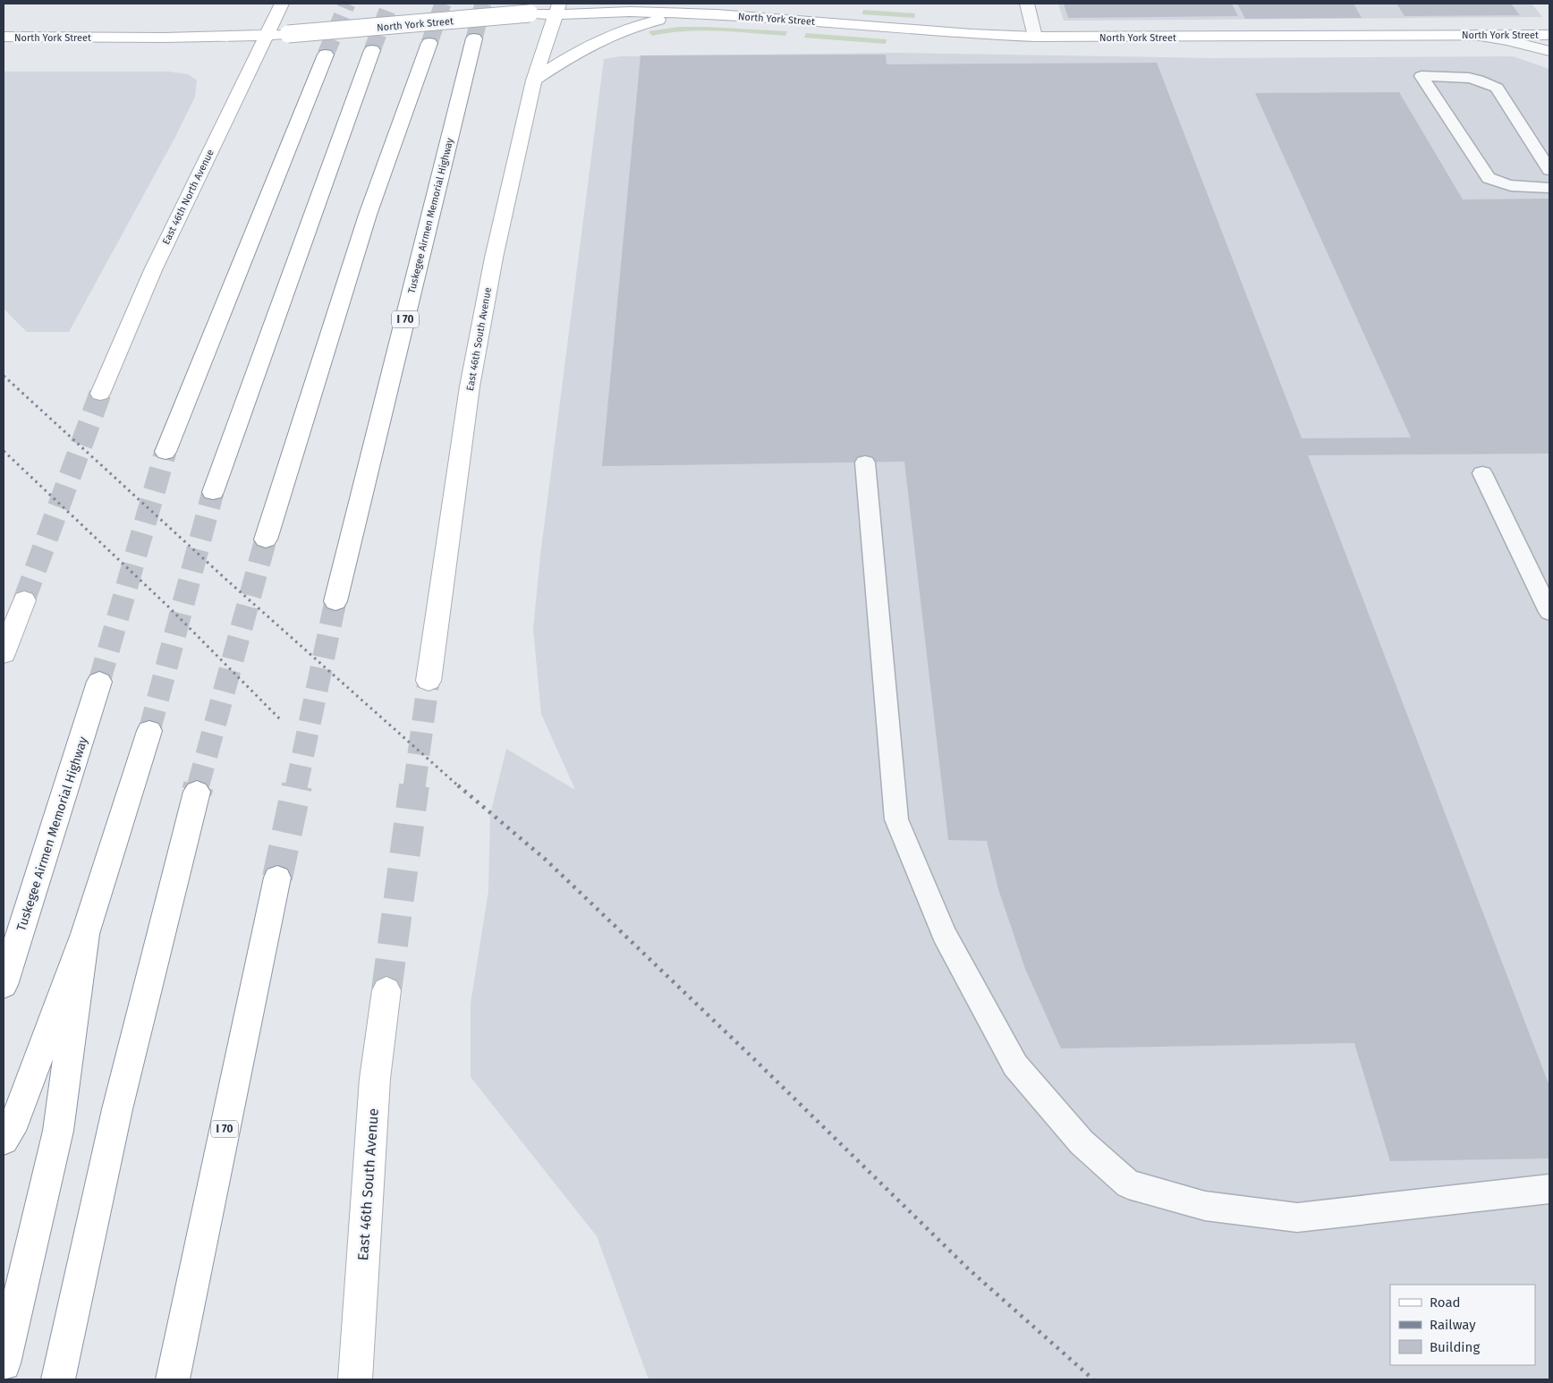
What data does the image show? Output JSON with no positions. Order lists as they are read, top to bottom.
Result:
{
  "streets": {
    "main road": [
      "North York Street",
      "East 46th North Avenue",
      "Tuskegee Airmen Memorial Highway",
      "I 70",
      "East 46th South Avenue"
    ]
  },
  "crossings": [
    ["North York Street", "East 46th North Avenue"],
    ["North York Street", "East 46th South Avenue"]
  ],
  "legend": ["Road", "Railway", "Building"]
}
